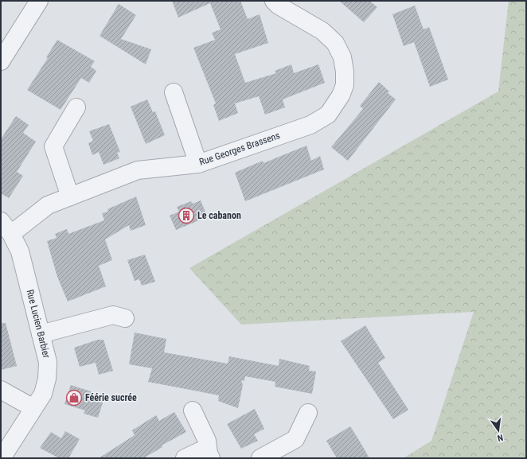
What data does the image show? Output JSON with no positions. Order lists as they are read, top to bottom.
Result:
{
  "streets": {
    "street": ["Rue Georges Brassens", "Rue Lucien Barbier"]
  },
  "crossings": [
    ["Rue Georges Brassens", "Rue Lucien Barbier"]
  ],
  "places": {
    "building": ["Le cabanon"],
    "shop": ["Féérie sucrée"]
  },
  "north": "bottom"
}
